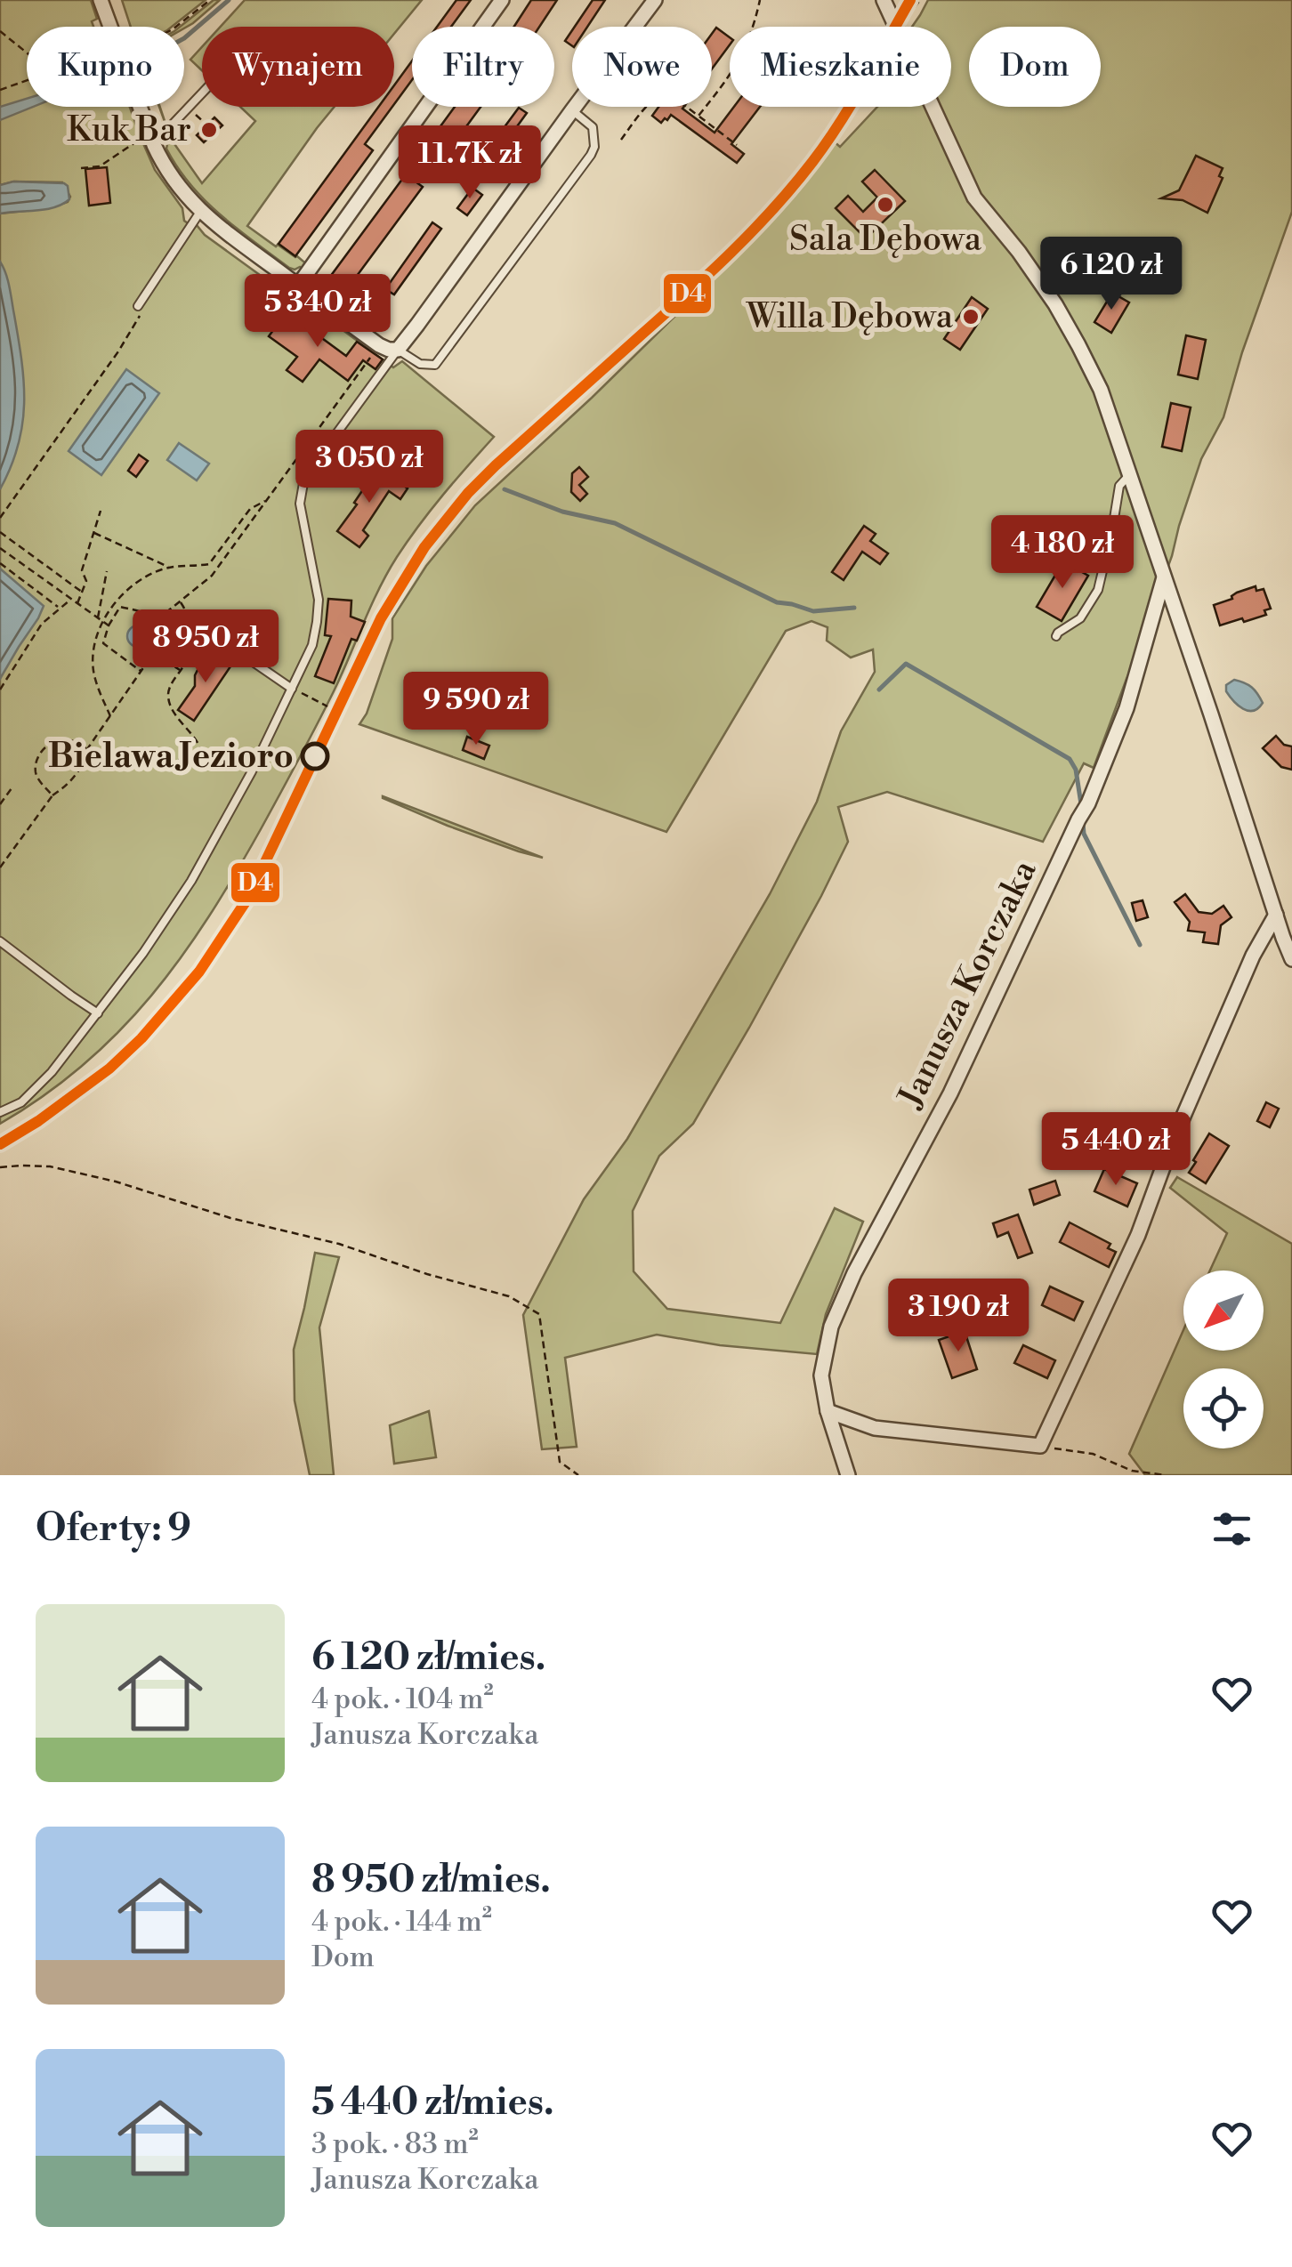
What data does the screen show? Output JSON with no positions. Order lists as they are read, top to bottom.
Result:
{
  "streets": {
    "street": ["Janusza Korczaka"]
  },
  "places": [
    "Kuk Bar",
    "Sala Dębowa",
    "Willa Dębowa",
    "Bielawa Jezioro"
  ],
  "lines": ["transit line D4"],
  "north": "bottom left",
  "page": {
    "chip": [
      "Kupno",
      "Wynajem",
      "Filtry",
      "Nowe",
      "Mieszkanie",
      "Dom"
    ],
    "price": [
      "11.7K zł",
      "6 120 zł",
      "5 340 zł",
      "3 050 zł",
      "4 180 zł",
      "8 950 zł",
      "9 590 zł",
      "5 440 zł",
      "3 190 zł"
    ],
    "heading": "Oferty: 9",
    "list": [
      {
        "name": "6 120 zł/mies.",
        "note": "4 pok. · 104 m² · Janusza Korczaka"
      },
      {
        "name": "8 950 zł/mies.",
        "note": "4 pok. · 144 m² · Dom"
      },
      {
        "name": "5 440 zł/mies.",
        "note": "3 pok. · 83 m² · Janusza Korczaka"
      }
    ]
  }
}
